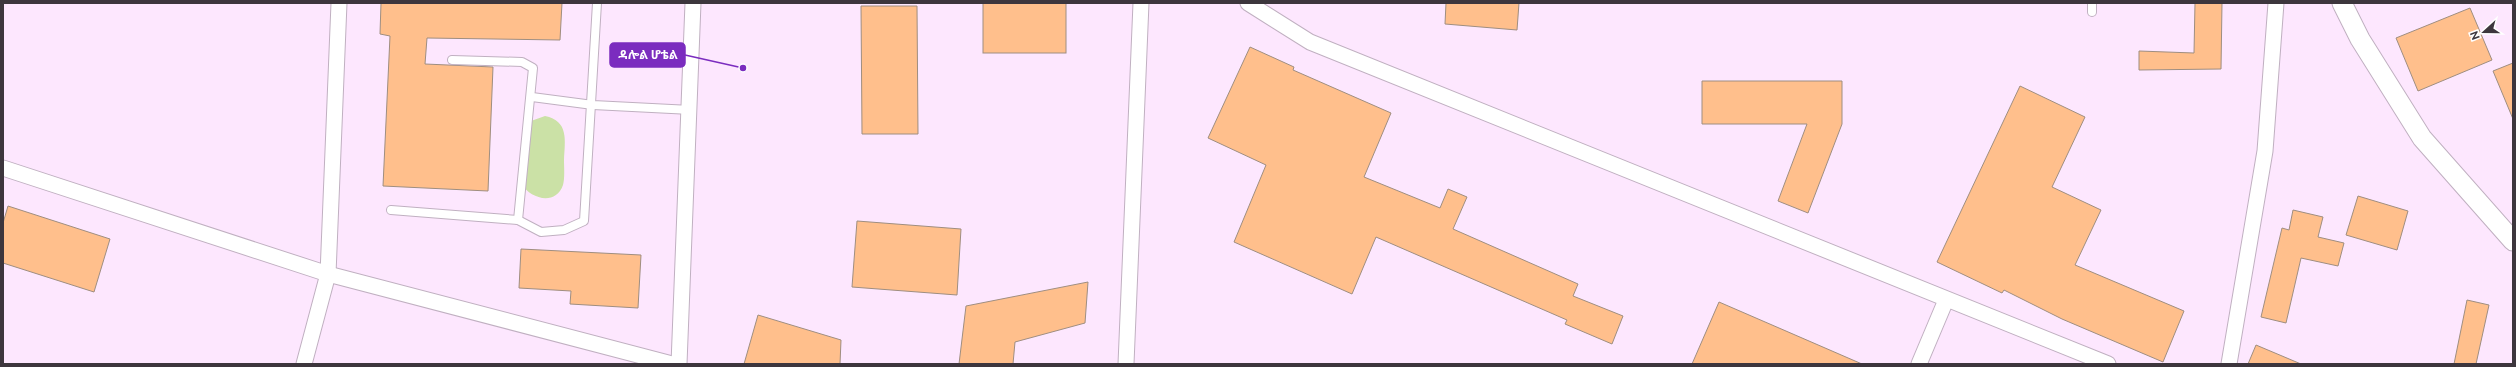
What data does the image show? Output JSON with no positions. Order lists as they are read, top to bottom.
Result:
{
  "places": ["ዳሎል ሆቴል"],
  "north": "left"
}
